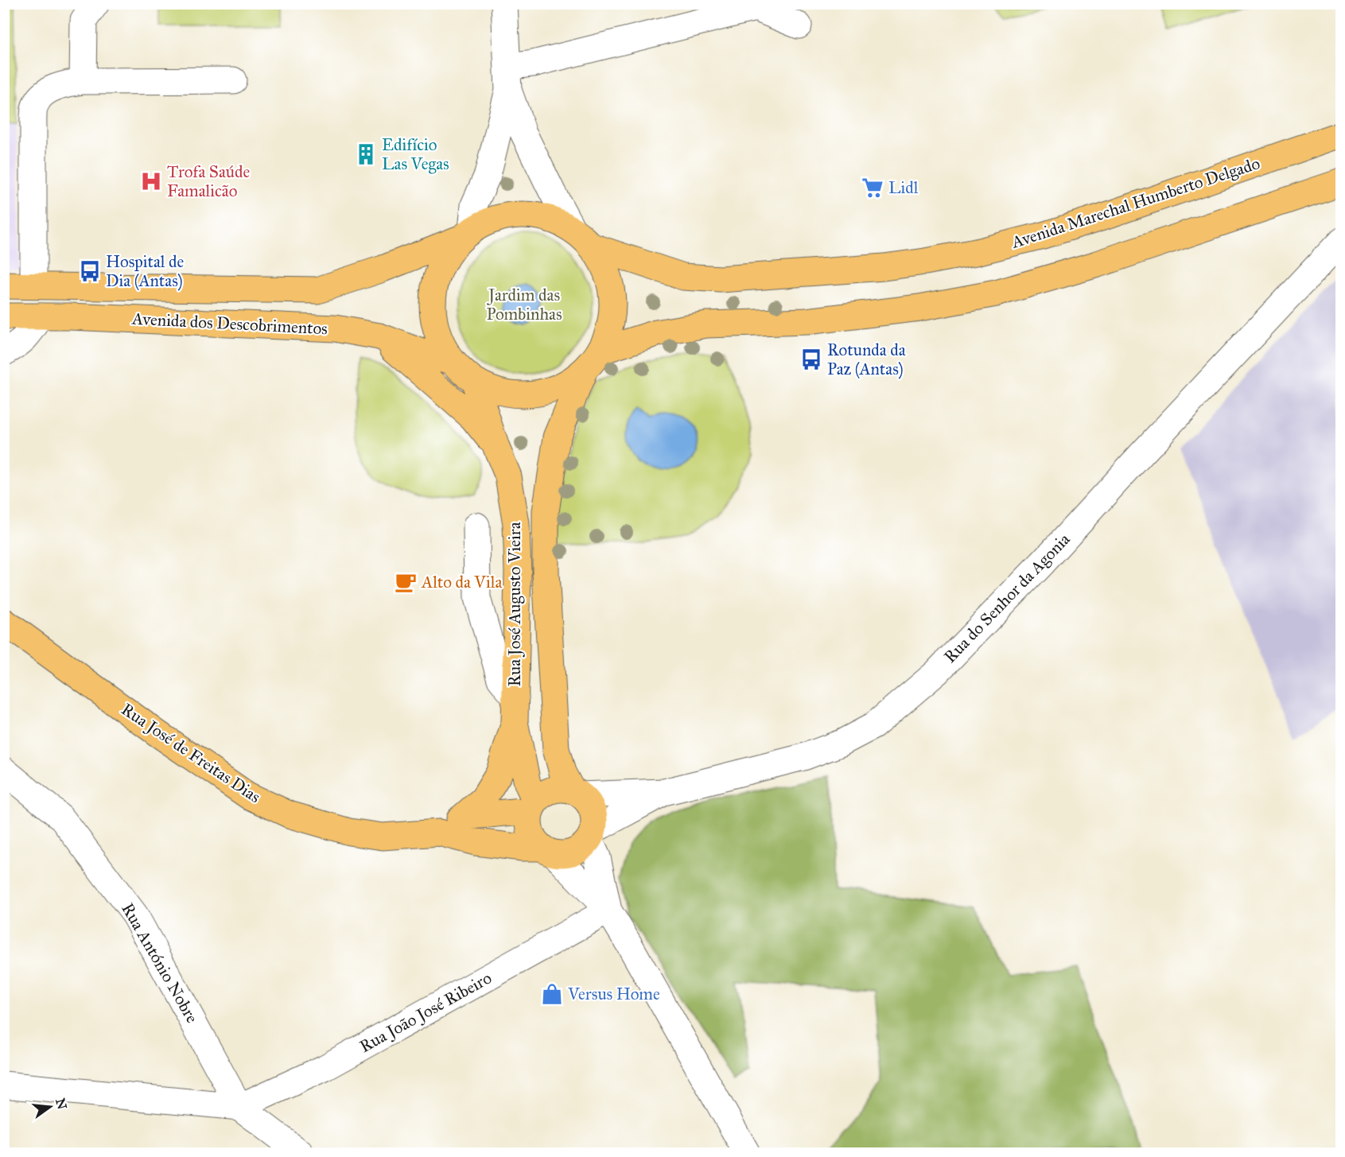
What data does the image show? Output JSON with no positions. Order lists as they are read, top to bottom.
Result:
{
  "streets": {
    "main road": [
      "Avenida Marechal Humberto Delgado",
      "Avenida dos Descobrimentos",
      "Rua José Augusto Vieira",
      "Rua José de Freitas Dias"
    ],
    "street": ["Rua do Senhor da Agonia", "Rua António Nobre", "Rua João José Ribeiro"]
  },
  "crossings": [
    ["Avenida Marechal Humberto Delgado", "Avenida dos Descobrimentos"],
    ["Rua do Senhor da Agonia", "Rua José Augusto Vieira"],
    ["Rua do Senhor da Agonia", "Rua José de Freitas Dias"],
    ["Rua José Augusto Vieira", "Rua José de Freitas Dias"],
    ["Rua António Nobre", "Rua João José Ribeiro"]
  ],
  "parks": ["Jardim das Pombinhas"],
  "places": {
    "building": ["Edifício Las Vegas"],
    "hospital": ["Trofa Saúde Famalicão"],
    "supermarket": ["Lidl"],
    "bus stop": ["Hospital de Dia (Antas)", "Rotunda da Paz (Antas)"],
    "cafe": ["Alto da Vila"],
    "shop": ["Versus Home"]
  },
  "north": "right"
}
